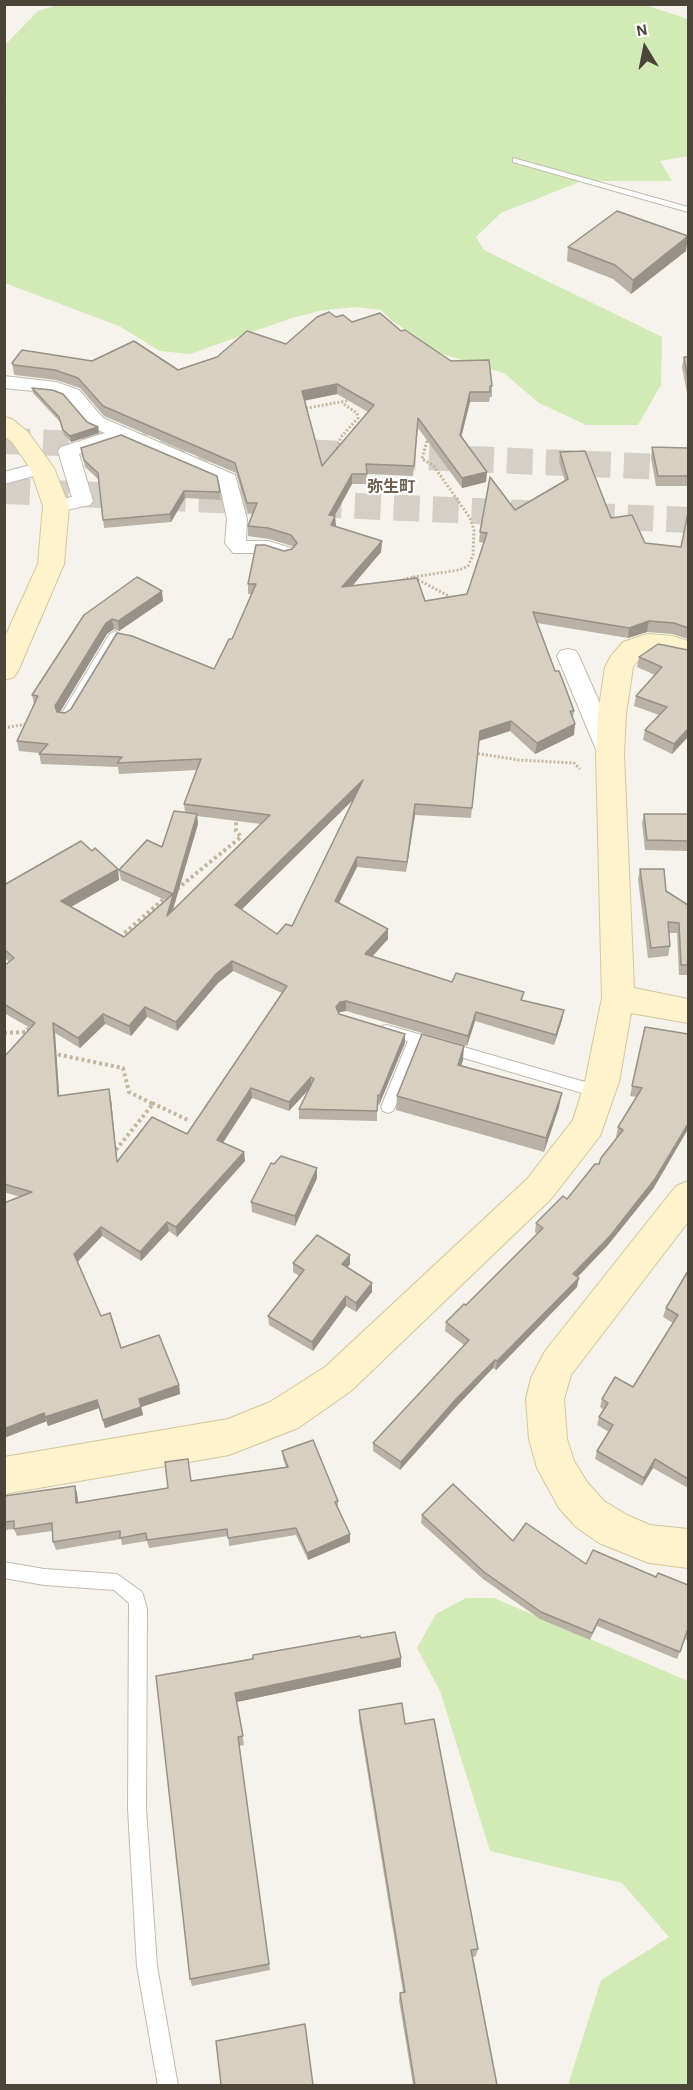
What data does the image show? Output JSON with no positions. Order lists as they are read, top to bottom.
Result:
{
  "districts": ["弥生町"],
  "north": "top"
}
